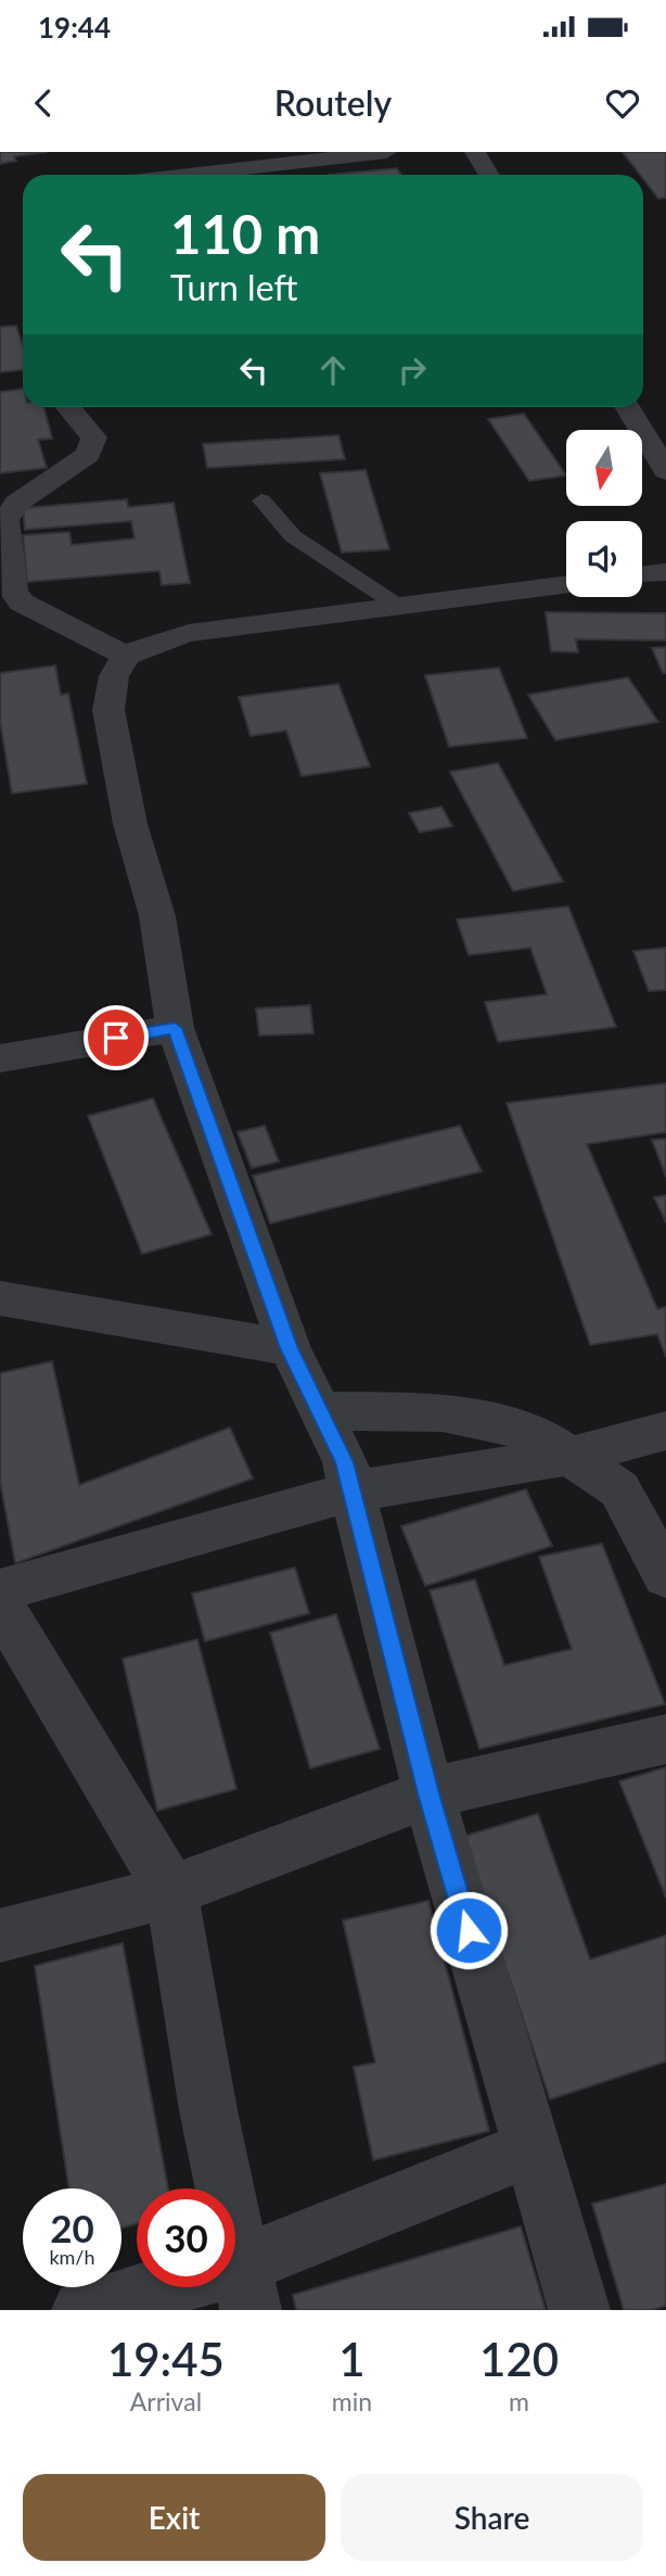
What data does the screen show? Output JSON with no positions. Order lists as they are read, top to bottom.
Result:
{
  "north": "bottom",
  "page": {
    "status": "19:44",
    "header": "Routely",
    "turn": ["110 m", "Turn left"],
    "speed": "20 km/h",
    "limit": "30",
    "eta": [
      "19:45",
      "Arrival",
      "1",
      "min",
      "120",
      "m"
    ],
    "buttons": ["Exit", "Share"]
  }
}
